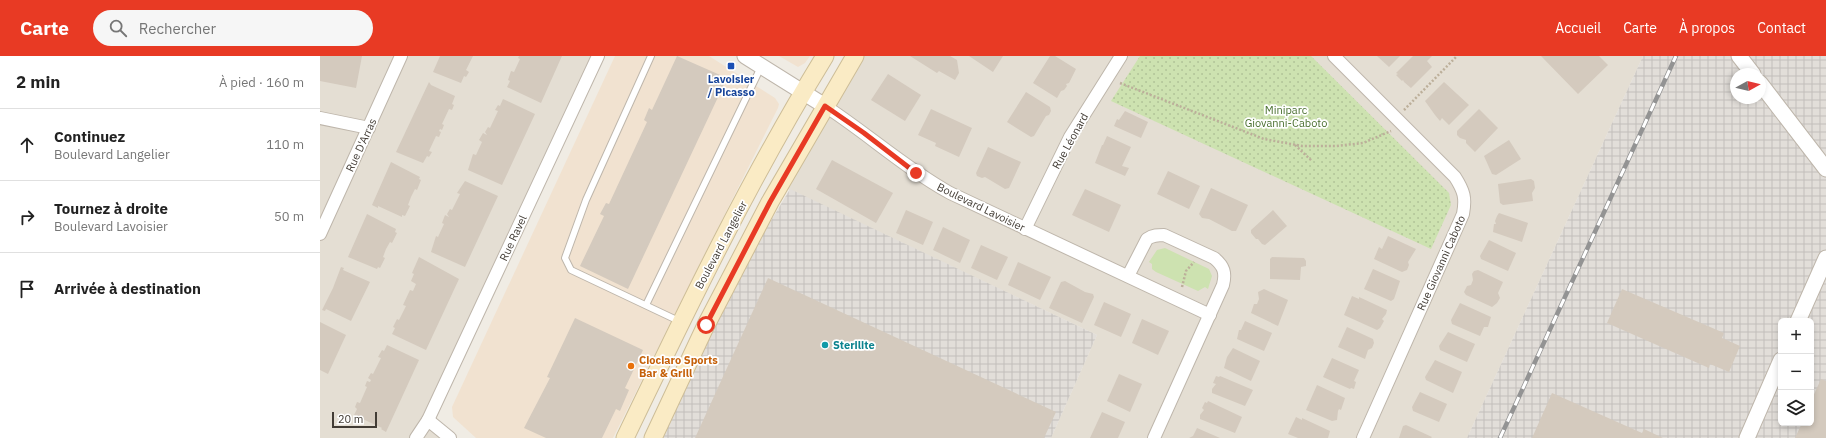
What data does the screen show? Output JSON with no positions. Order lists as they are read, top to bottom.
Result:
{
  "streets": {
    "main road": ["Boulevard Langelier"],
    "street": [
      "Rue Léonard",
      "Rue D'Arras",
      "Boulevard Lavoisier",
      "Rue Ravel",
      "Rue Giovanni Caboto"
    ]
  },
  "crossings": [
    ["Rue Léonard", "Boulevard Lavoisier"],
    ["Boulevard Lavoisier", "Boulevard Langelier"]
  ],
  "parks": ["Miniparc Giovanni-Caboto"],
  "places": {
    "transit": ["Lavoisier / Picasso"],
    "other": ["Sterilite", "Ciociaro Sports Bar & Grill"]
  },
  "scale_bar": "20 m",
  "north": "right",
  "page": {
    "header": "Carte",
    "search": "Rechercher",
    "nav": [
      "Accueil",
      "Carte",
      "À propos",
      "Contact"
    ],
    "heading": ["2 min", "À pied · 160 m"],
    "list": [
      ["Continuez", "Boulevard Langelier", "110 m"],
      ["Tournez à droite", "Boulevard Lavoisier", "50 m"],
      "Arrivée à destination"
    ],
    "map_buttons": ["+", "−"],
    "scale": "20 m"
  }
}
